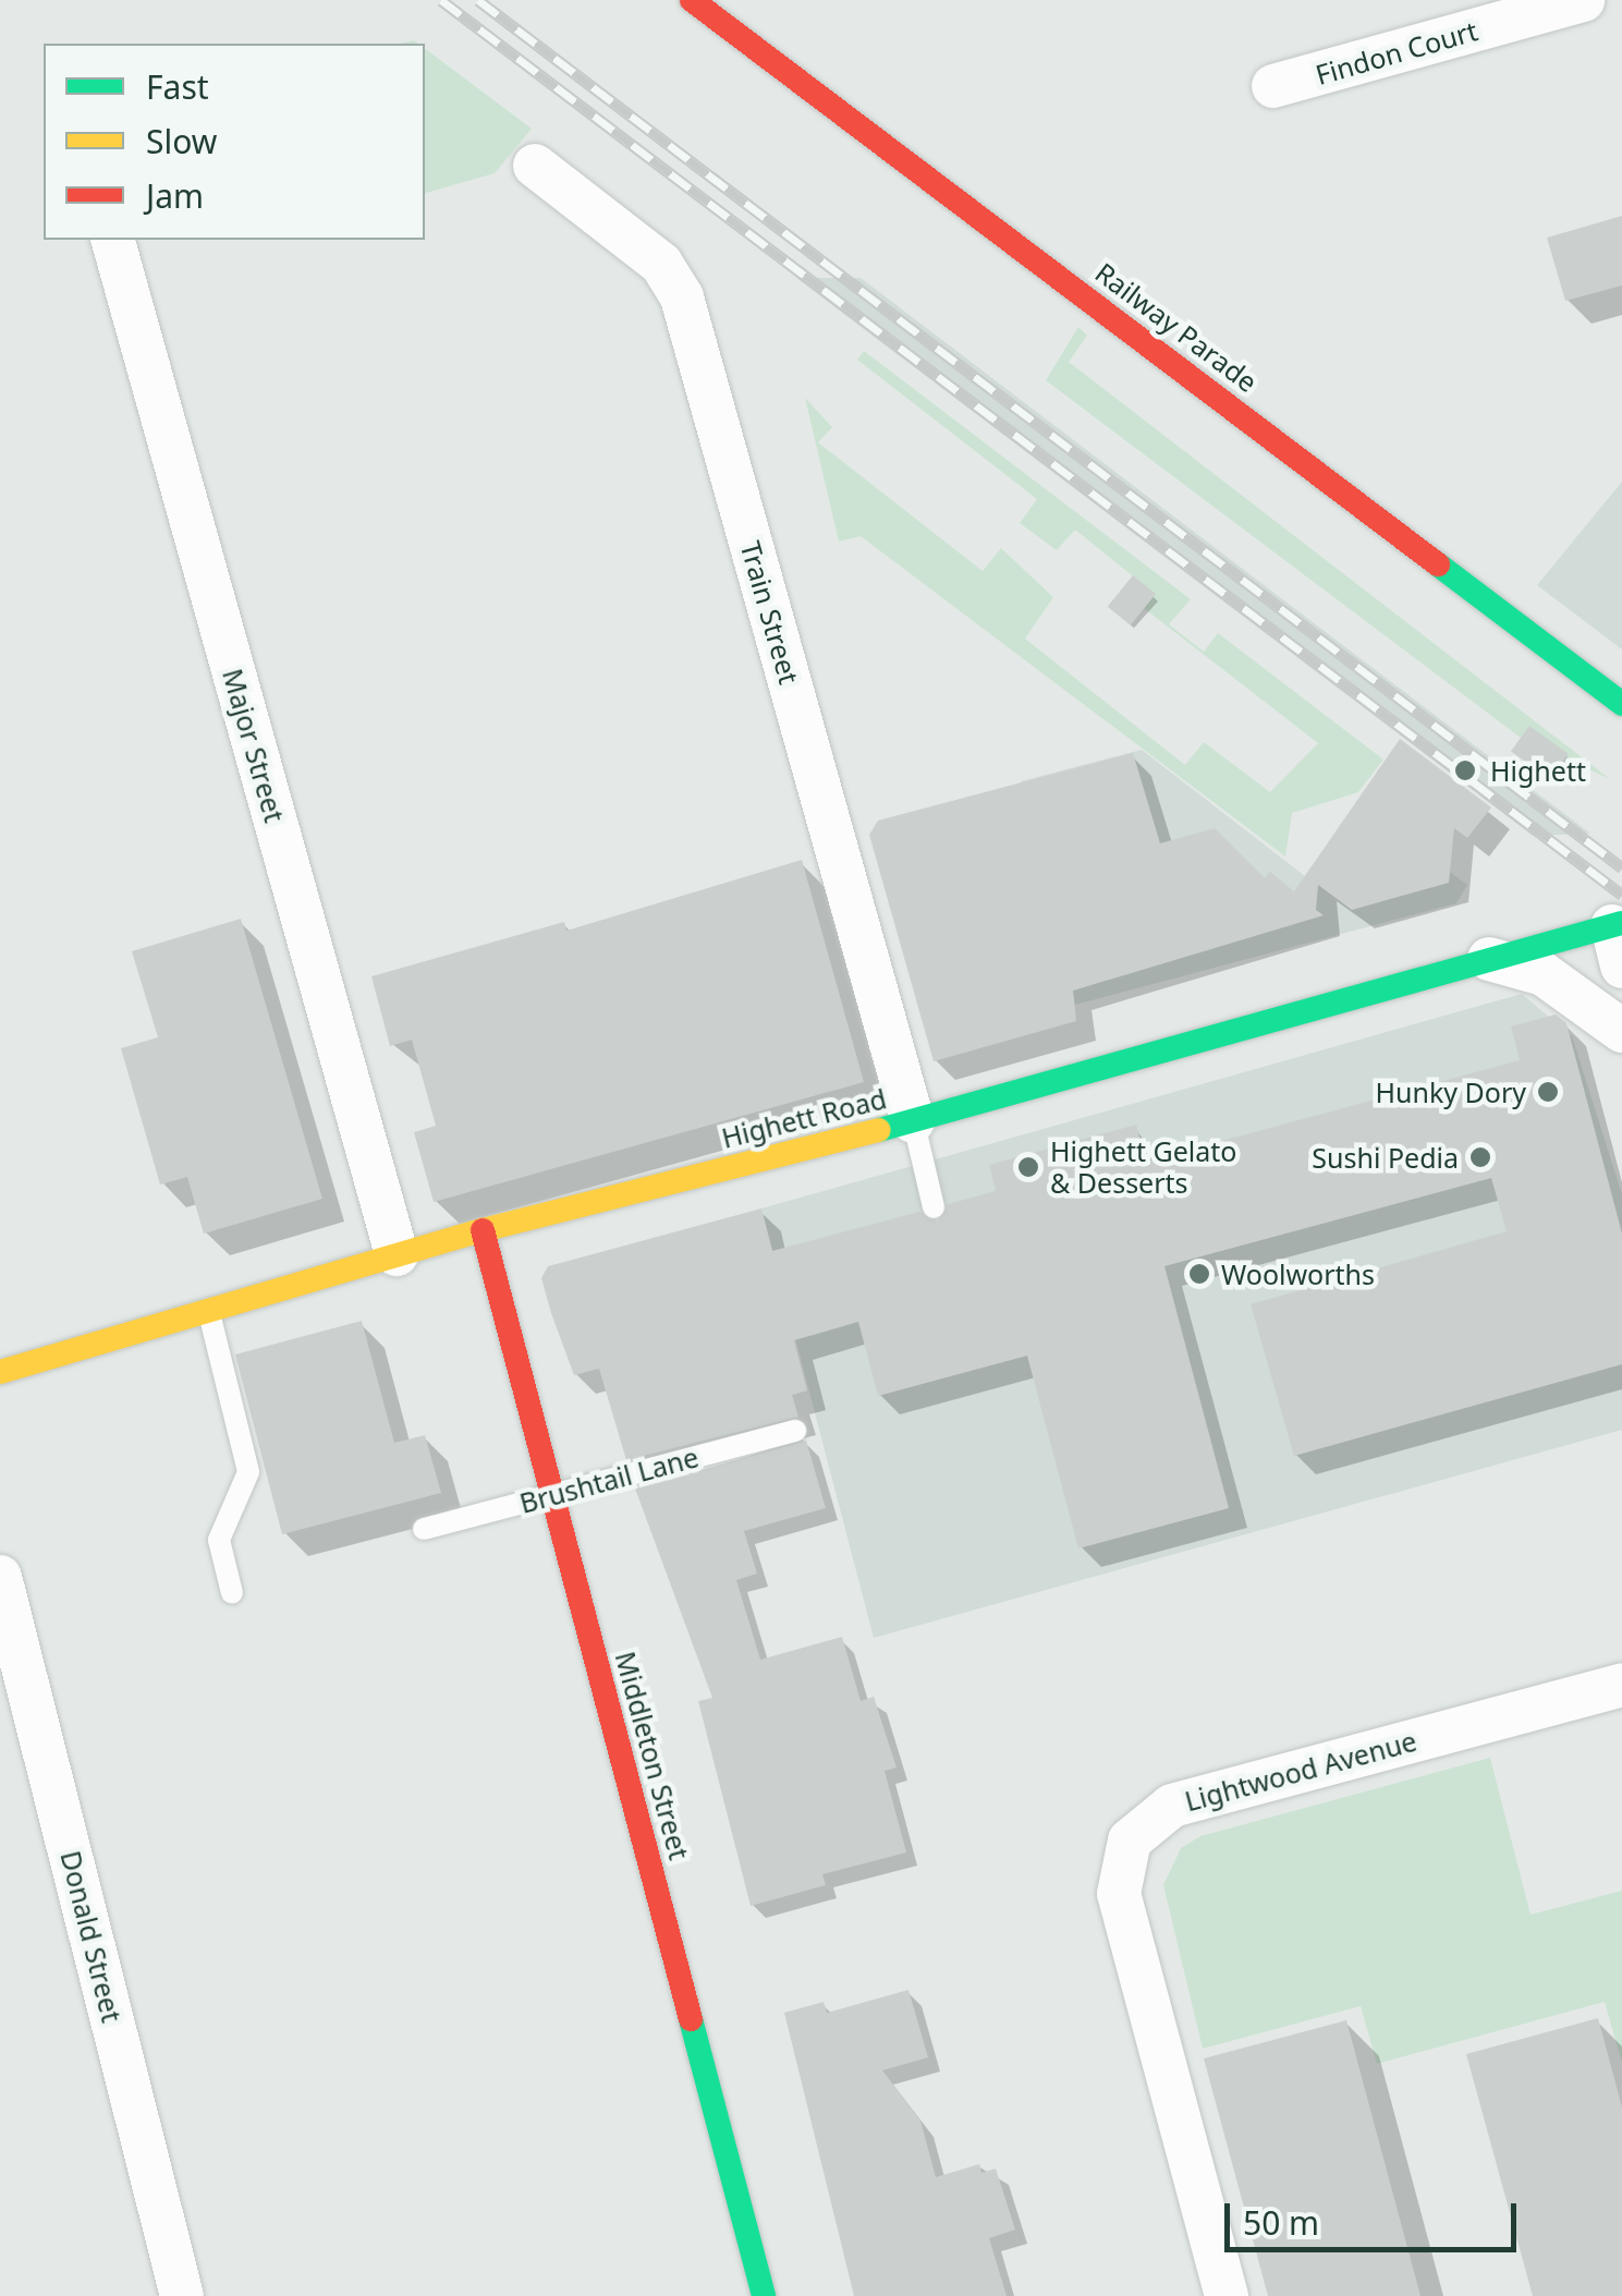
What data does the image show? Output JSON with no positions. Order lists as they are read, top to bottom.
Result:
{
  "streets": {
    "street": [
      "Findon Court",
      "Railway Parade",
      "Train Street",
      "Major Street",
      "Highett Road",
      "Middleton Street",
      "Lightwood Avenue",
      "Donald Street"
    ],
    "lane": ["Brushtail Lane"]
  },
  "crossings": [
    ["Train Street", "Highett Road"],
    ["Major Street", "Highett Road"],
    ["Highett Road", "Middleton Street"],
    ["Brushtail Lane", "Middleton Street"]
  ],
  "places": [
    "Highett",
    "Hunky Dory",
    "Sushi Pedia",
    "Highett Gelato & Desserts",
    "Woolworths"
  ],
  "legend": ["Fast", "Slow", "Jam"],
  "scale_bar": "50 m"
}
